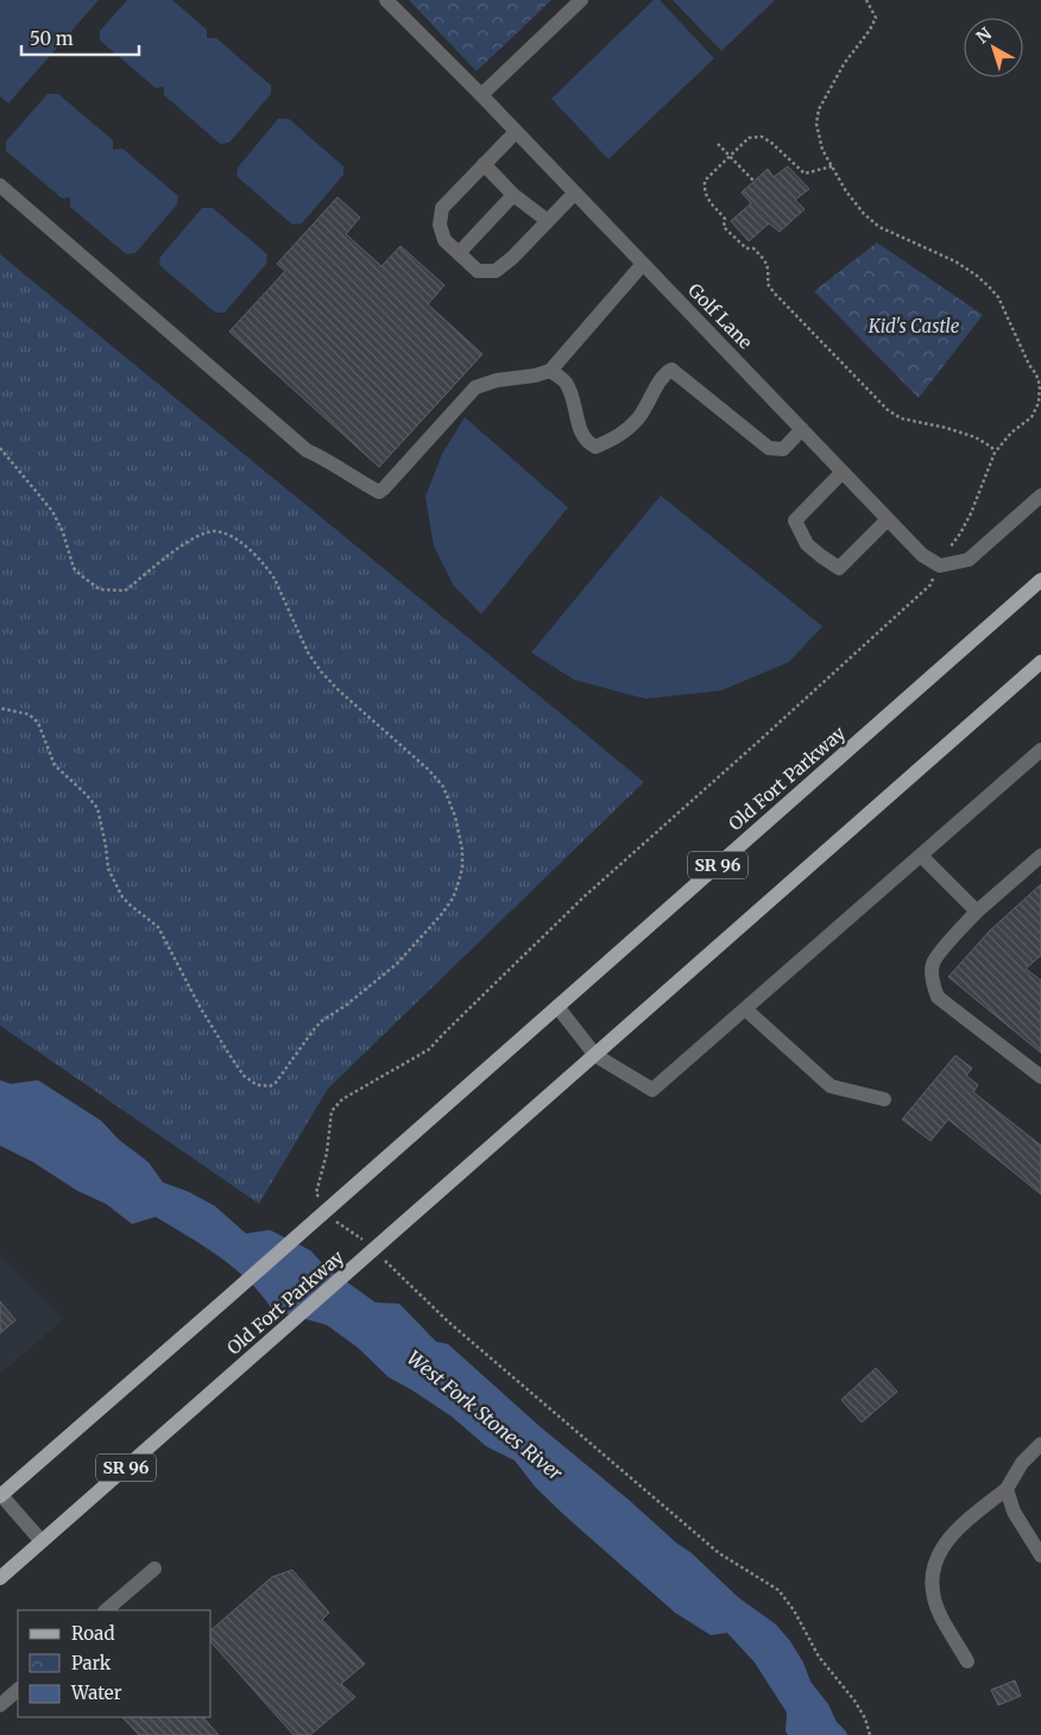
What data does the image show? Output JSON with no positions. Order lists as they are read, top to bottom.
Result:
{
  "streets": {
    "main road": ["Old Fort Parkway", "SR 96"],
    "street": ["Golf Lane"]
  },
  "water": ["West Fork Stones River"],
  "parks": ["Kid's Castle"],
  "legend": ["Road", "Park", "Water"],
  "scale_bar": "50 m",
  "north": "top left"
}
